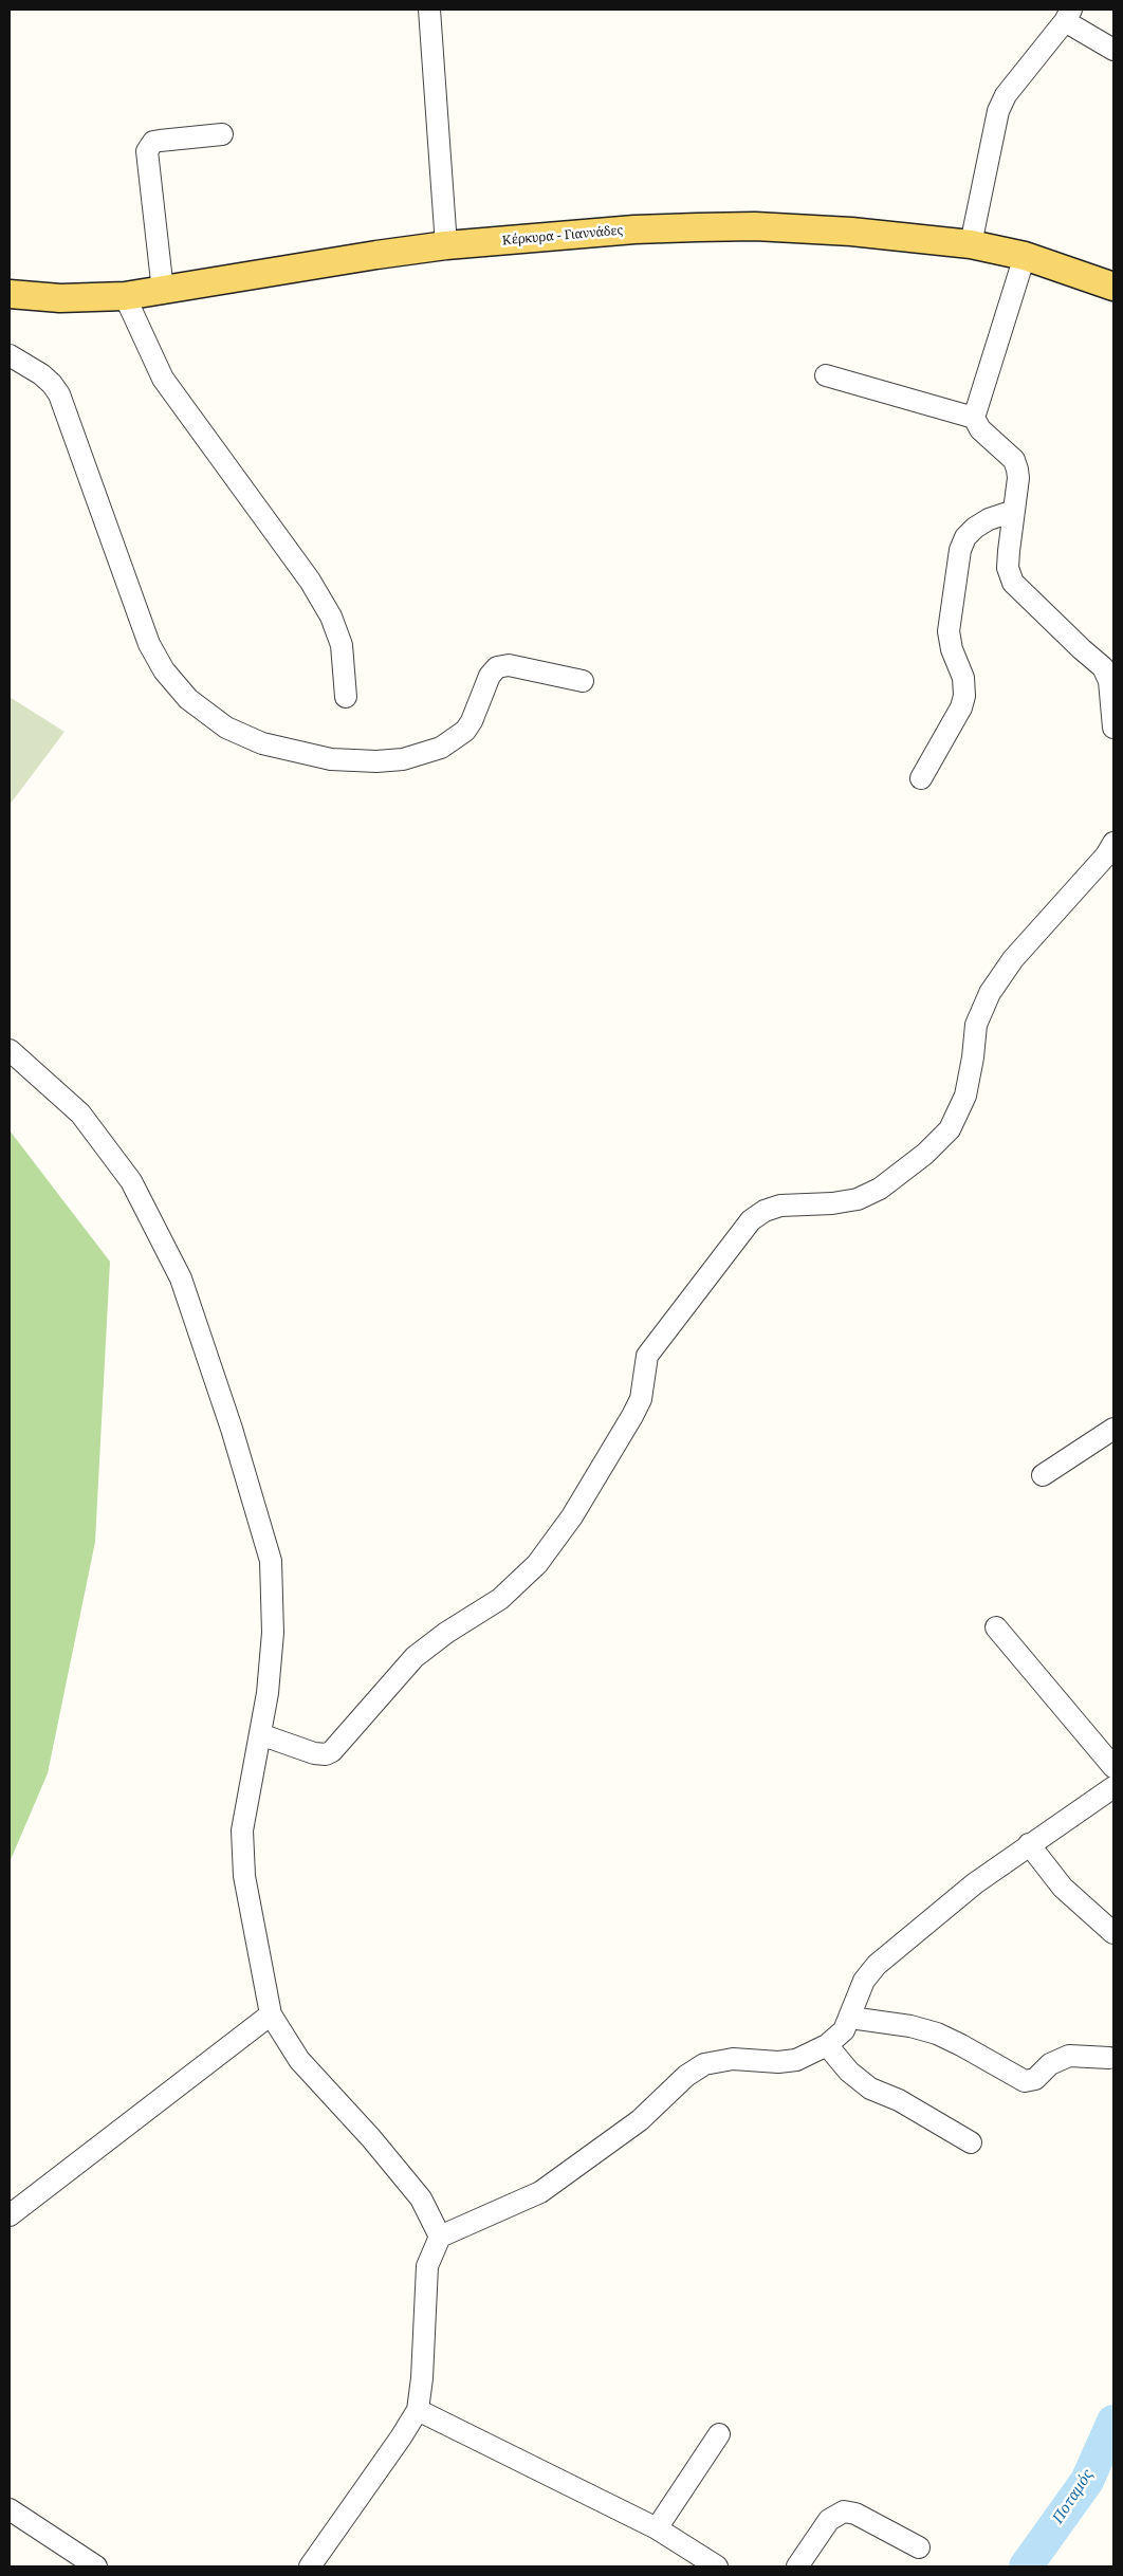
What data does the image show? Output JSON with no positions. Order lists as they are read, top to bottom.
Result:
{
  "streets": {
    "main road": ["Κέρκυρα - Γιαννάδες"]
  },
  "water": ["Ποταμός"]
}
